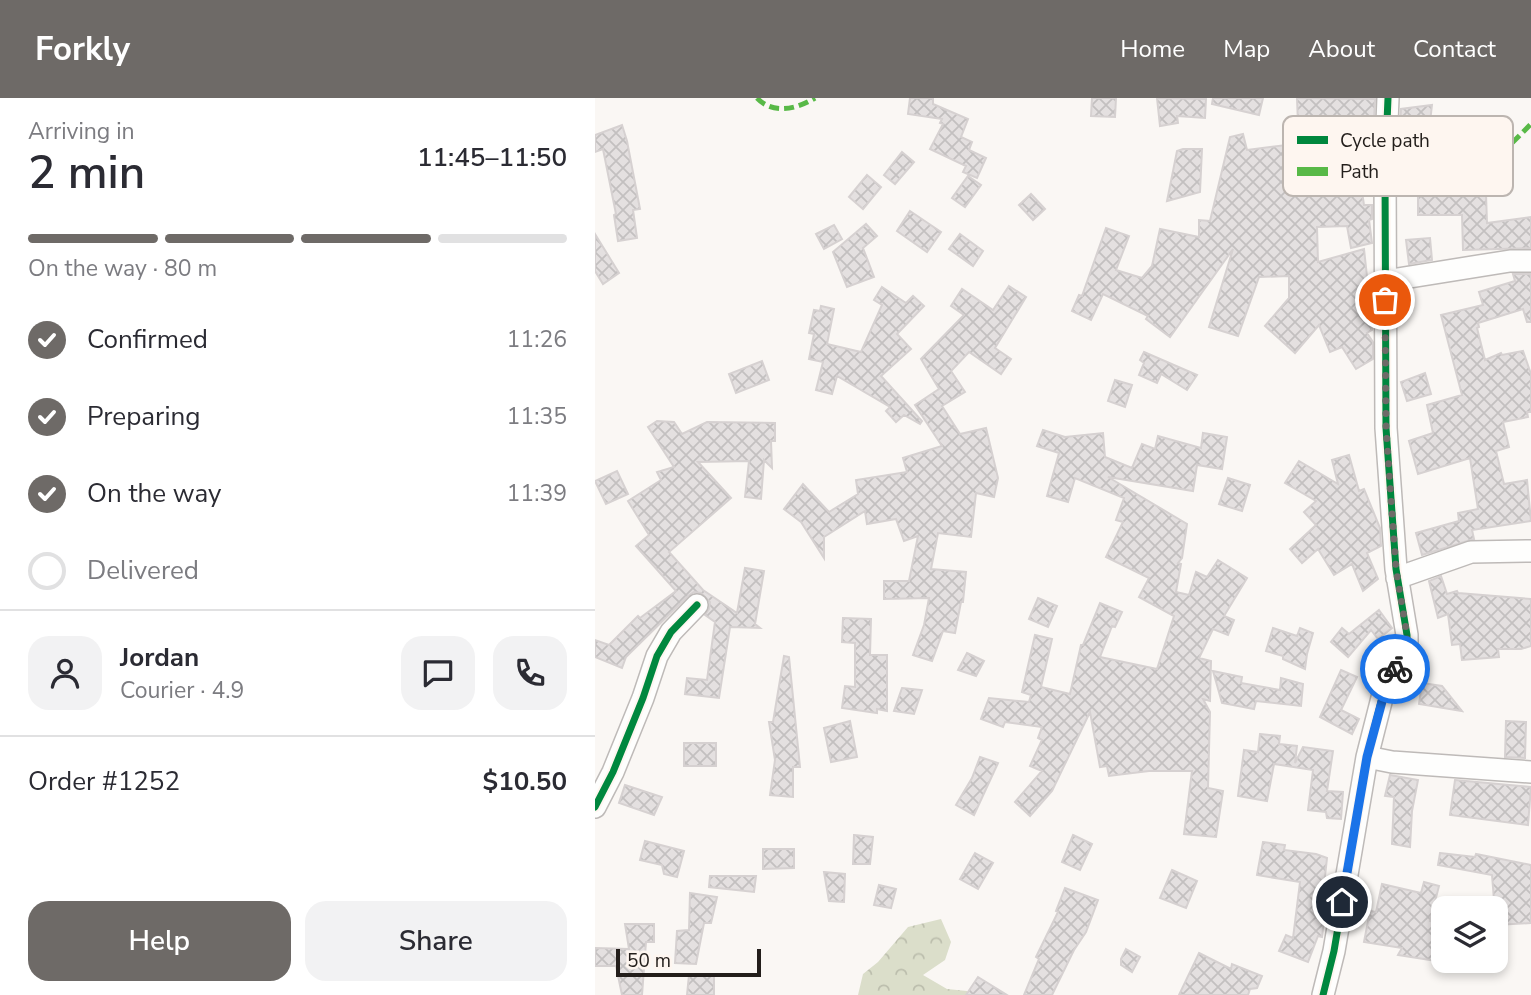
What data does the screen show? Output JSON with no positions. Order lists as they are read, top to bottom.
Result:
{
  "legend": ["Cycle path", "Path"],
  "scale_bar": "50 m",
  "page": {
    "header": "Forkly",
    "nav": [
      "Home",
      "Map",
      "About",
      "Contact"
    ],
    "heading": ["2 min", "Arriving in", "11:45–11:50"],
    "panel": [
      "Jordan",
      "Courier · 4.9",
      "Order #1252",
      "$10.50"
    ],
    "bar": "On the way · 80 m",
    "list": [
      ["Confirmed", "11:26"],
      ["Preparing", "11:35"],
      ["On the way", "11:39"],
      "Delivered"
    ],
    "buttons": ["Help", "Share"],
    "scale": "50 m"
  }
}
